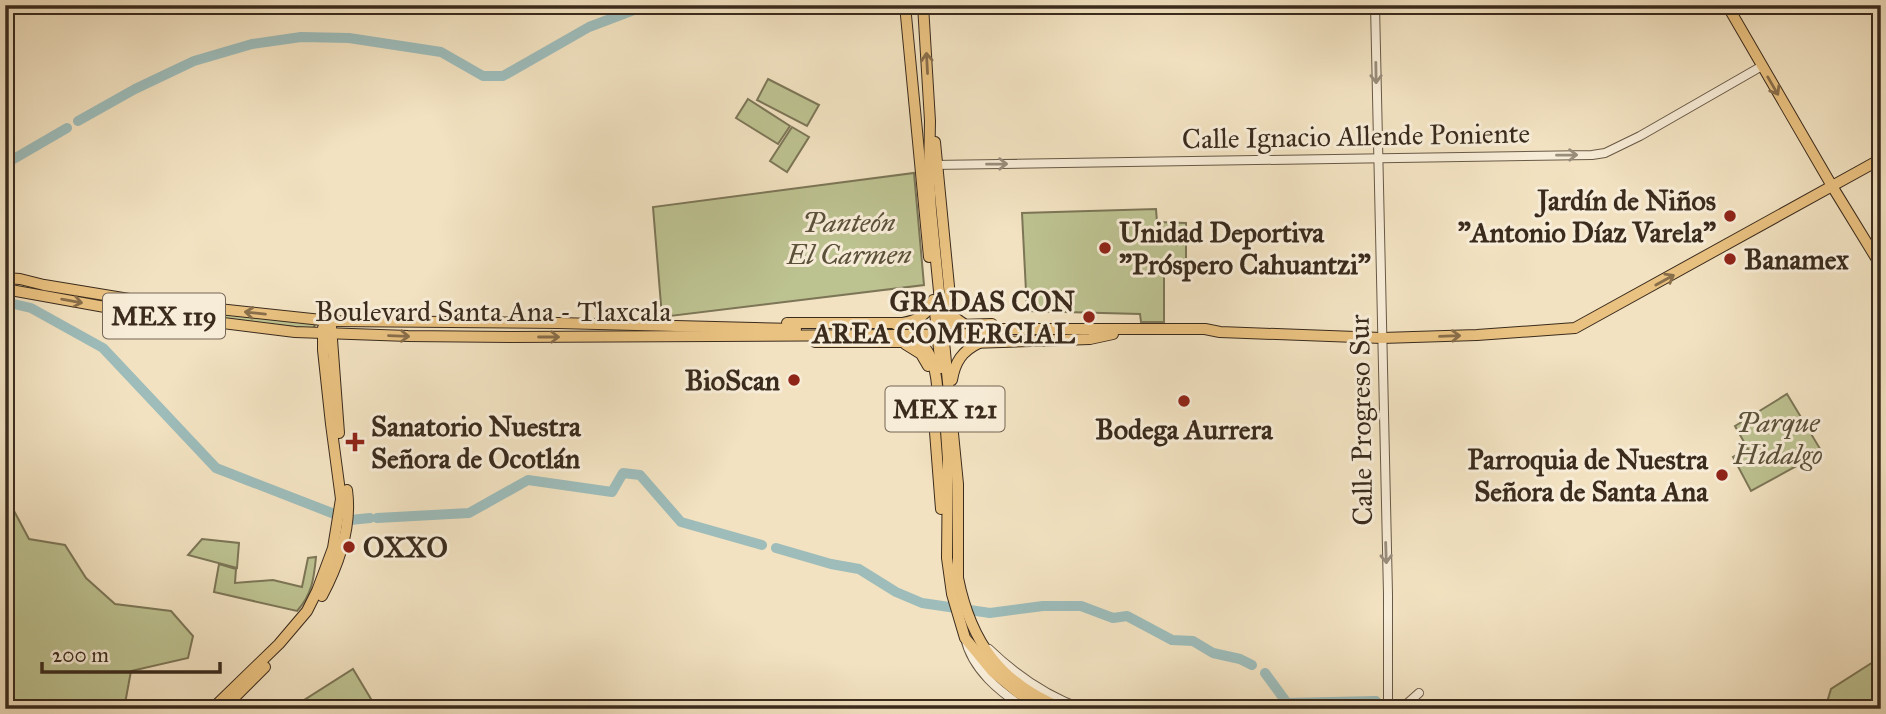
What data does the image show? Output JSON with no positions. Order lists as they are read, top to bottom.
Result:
{
  "streets": {
    "main road": ["Boulevard Santa Ana - Tlaxcala", "MEX 119", "MEX 121"],
    "street": ["Calle Ignacio Allende Poniente", "Calle Progreso Sur"]
  },
  "crossings": [
    ["Calle Ignacio Allende Poniente", "Calle Progreso Sur"]
  ],
  "one_way": ["Calle Ignacio Allende Poniente", "Calle Progreso Sur"],
  "parks": ["Panteón El Carmen", "Parque Hidalgo"],
  "places": {
    "other": [
      "Jardín de Niños \"Antonio Díaz Varela\"",
      "Unidad Deportiva \"Próspero Cahuantzi\"",
      "Banamex",
      "GRADAS CON AREA COMERCIAL",
      "BioScan",
      "Bodega Aurrera",
      "Parroquia de Nuestra Señora de Santa Ana",
      "OXXO"
    ],
    "health": ["Sanatorio Nuestra Señora de Ocotlán"]
  },
  "scale_bar": "200 m"
}
